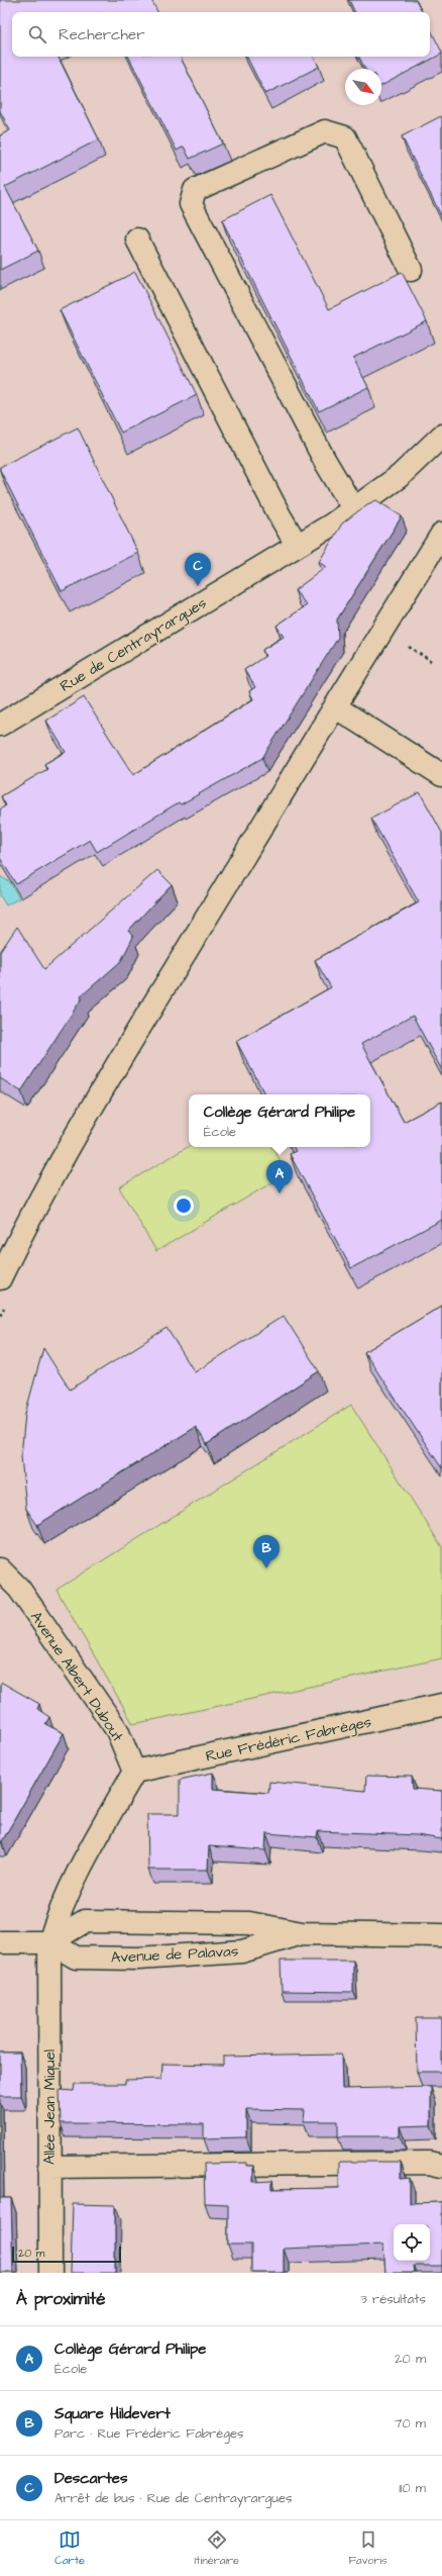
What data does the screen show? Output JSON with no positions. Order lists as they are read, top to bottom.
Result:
{
  "streets": {
    "street": [
      "Rue de Centrayrargues",
      "Avenue Albert Dubout",
      "Rue Frédéric Fabrèges",
      "Avenue de Palavas",
      "Allée Jean Miquel"
    ]
  },
  "crossings": [
    ["Avenue Albert Dubout", "Rue Frédéric Fabrèges"],
    ["Avenue de Palavas", "Allée Jean Miquel"]
  ],
  "scale_bar": "20 m",
  "north": "bottom right",
  "page": {
    "search": "Rechercher",
    "pins": ["C", "A", "B"],
    "popup": ["Collège Gérard Philipe", "École"],
    "scale": "20 m",
    "heading": ["À proximité", "3 résultats"],
    "list": [
      {
        "mark": "A",
        "name": "Collège Gérard Philipe",
        "note": "École",
        "value": "20 m"
      },
      {
        "mark": "B",
        "name": "Square Hildevert",
        "note": "Parc · Rue Frédéric Fabrèges",
        "value": "70 m"
      },
      {
        "mark": "C",
        "name": "Descartes",
        "note": "Arrêt de bus · Rue de Centrayrargues",
        "value": "110 m"
      }
    ],
    "nav": ["Carte", "Itinéraire", "Favoris"]
  }
}
